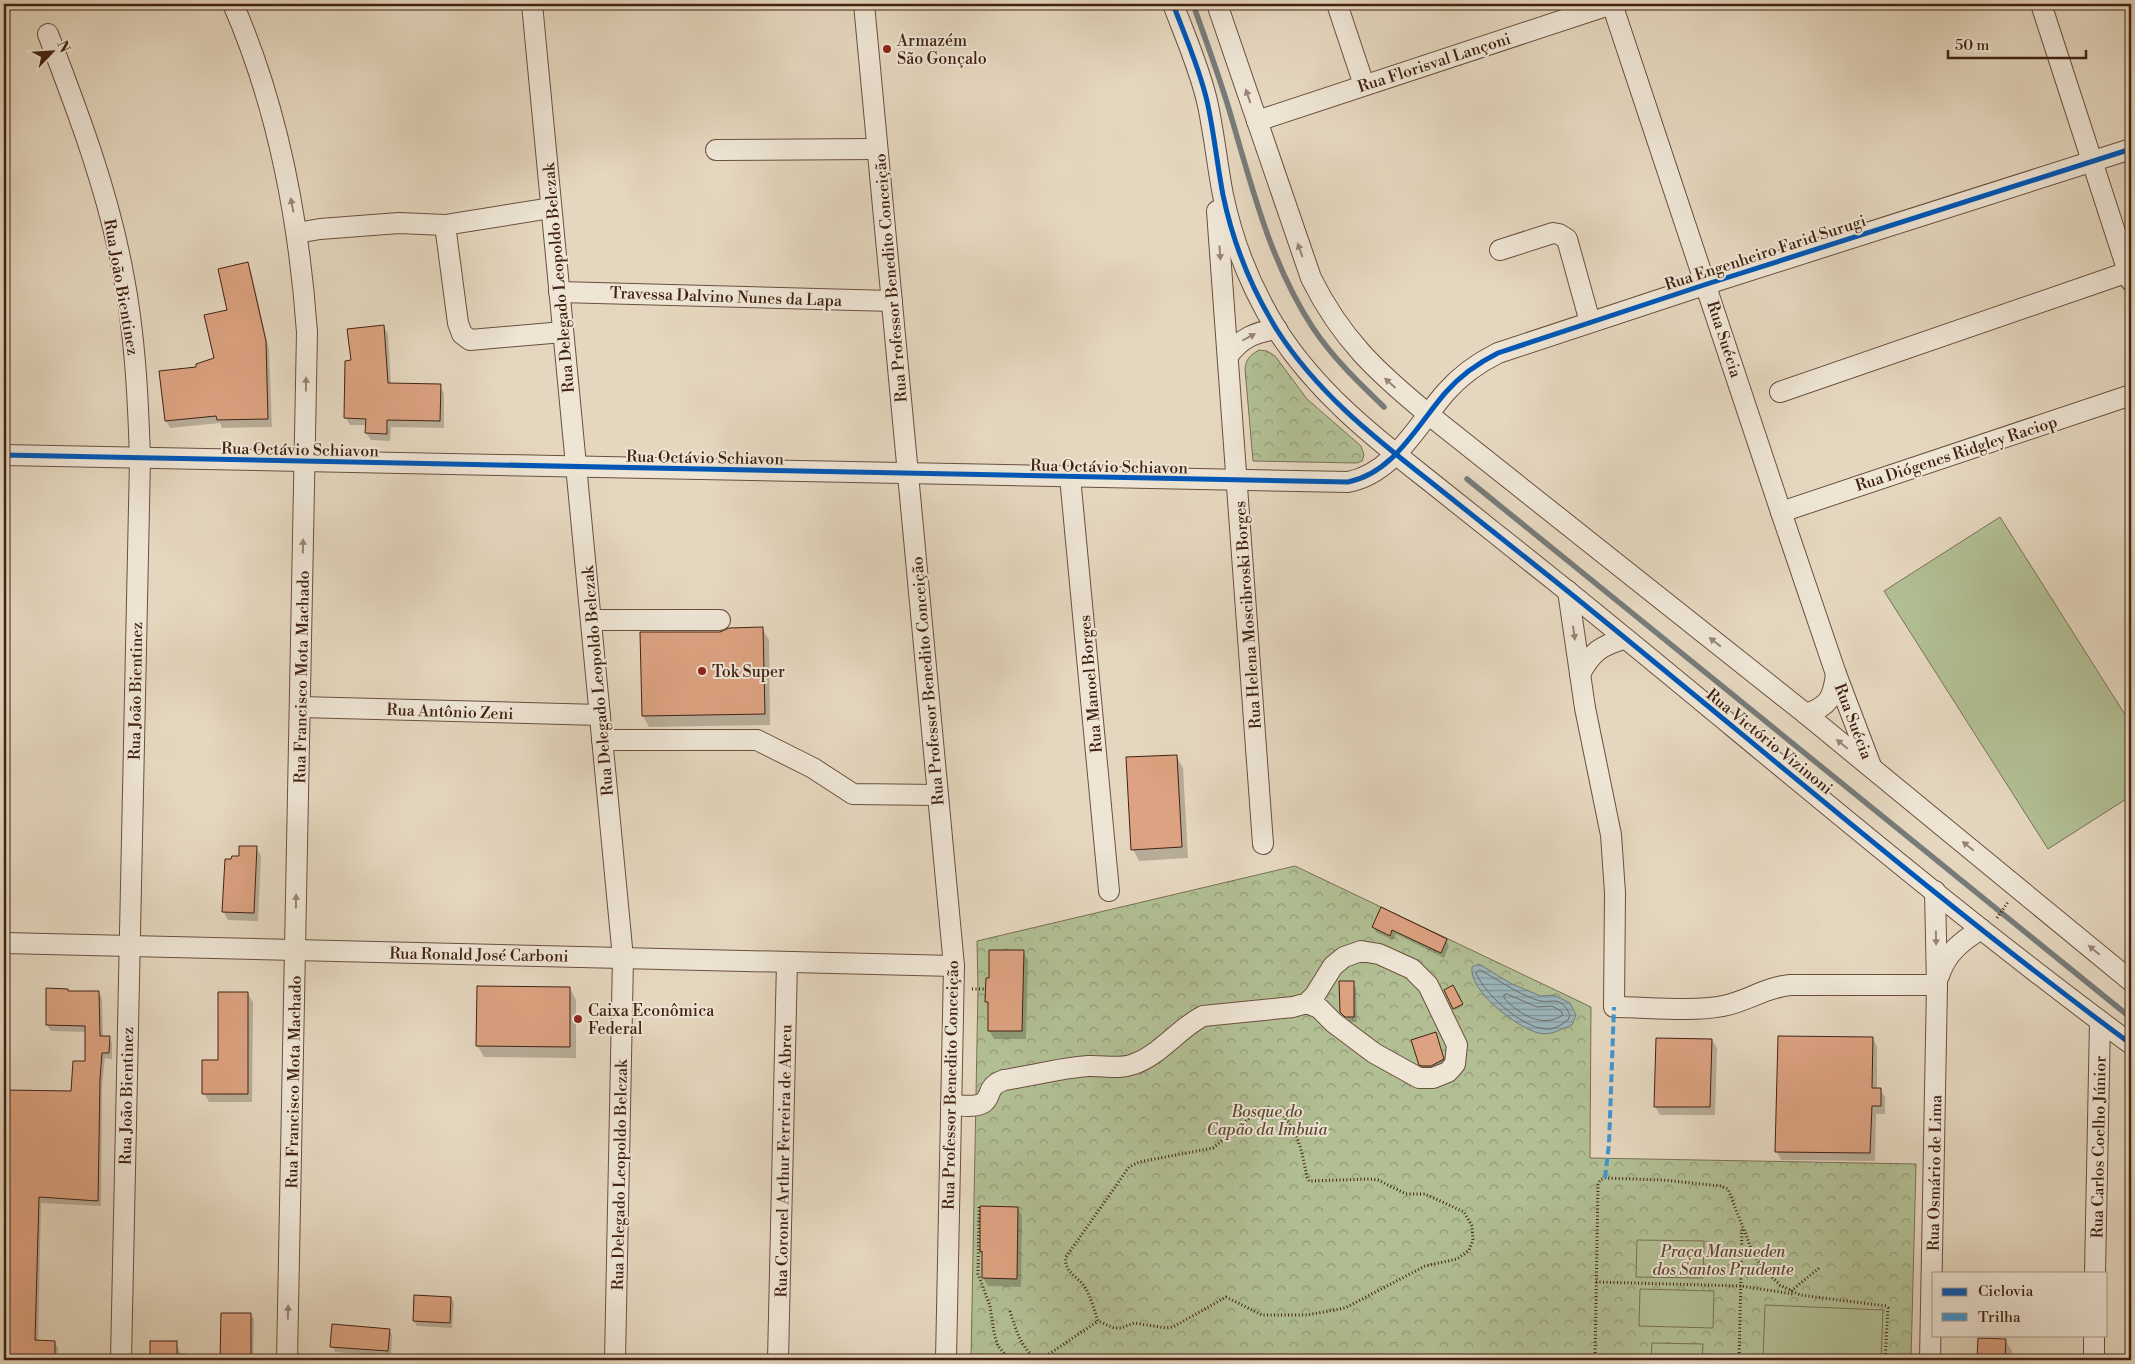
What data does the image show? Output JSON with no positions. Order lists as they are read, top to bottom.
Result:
{
  "streets": {
    "street": [
      "Rua Florisval Lançoni",
      "Rua Engenheiro Farid Surugi",
      "Rua Delegado Leopoldo Belczak",
      "Rua Professor Benedito Conceição",
      "Rua João Bientinez",
      "Travessa Dalvino Nunes da Lapa",
      "Rua Suécia",
      "Rua Octávio Schiavon",
      "Rua Diógenes Ridgley Raciop",
      "Rua Helena Moscibroski Borges",
      "Rua Francisco Mota Machado",
      "Rua Manoel Borges",
      "Rua Antônio Zeni",
      "Rua Victório Vizinoni",
      "Rua Ronald José Carboni",
      "Rua Carlos Coelho Júnior",
      "Rua Coronel Arthur Ferreira de Abreu",
      "Rua Osmário de Lima"
    ]
  },
  "crossings": [
    ["Rua Florisval Lançoni", "Rua Suécia"],
    ["Rua Engenheiro Farid Surugi", "Rua Suécia"],
    ["Rua Engenheiro Farid Surugi", "Rua Octávio Schiavon"],
    ["Rua Engenheiro Farid Surugi", "Rua Victório Vizinoni"],
    ["Rua Delegado Leopoldo Belczak", "Travessa Dalvino Nunes da Lapa"],
    ["Rua Delegado Leopoldo Belczak", "Rua Octávio Schiavon"],
    ["Rua Delegado Leopoldo Belczak", "Rua Antônio Zeni"],
    ["Rua Delegado Leopoldo Belczak", "Rua Ronald José Carboni"],
    ["Rua Professor Benedito Conceição", "Travessa Dalvino Nunes da Lapa"],
    ["Rua Professor Benedito Conceição", "Rua Octávio Schiavon"],
    ["Rua Professor Benedito Conceição", "Rua Ronald José Carboni"],
    ["Rua João Bientinez", "Rua Octávio Schiavon"],
    ["Rua João Bientinez", "Rua Ronald José Carboni"],
    ["Rua Suécia", "Rua Diógenes Ridgley Raciop"],
    ["Rua Octávio Schiavon", "Rua Helena Moscibroski Borges"],
    ["Rua Octávio Schiavon", "Rua Francisco Mota Machado"],
    ["Rua Octávio Schiavon", "Rua Manoel Borges"],
    ["Rua Octávio Schiavon", "Rua Victório Vizinoni"],
    ["Rua Helena Moscibroski Borges", "Rua Victório Vizinoni"],
    ["Rua Francisco Mota Machado", "Rua Antônio Zeni"],
    ["Rua Francisco Mota Machado", "Rua Ronald José Carboni"],
    ["Rua Victório Vizinoni", "Rua Carlos Coelho Júnior"],
    ["Rua Victório Vizinoni", "Rua Osmário de Lima"],
    ["Rua Ronald José Carboni", "Rua Coronel Arthur Ferreira de Abreu"]
  ],
  "one_way": ["Rua Francisco Mota Machado"],
  "parks": ["Bosque do Capão da Imbuia", "Praça Mansueden dos Santos Prudente"],
  "places": ["Armazém São Gonçalo", "Tok Super", "Caixa Econômica Federal"],
  "legend": ["Ciclovia", "Trilha"],
  "scale_bar": "50 m",
  "north": "top right"
}
